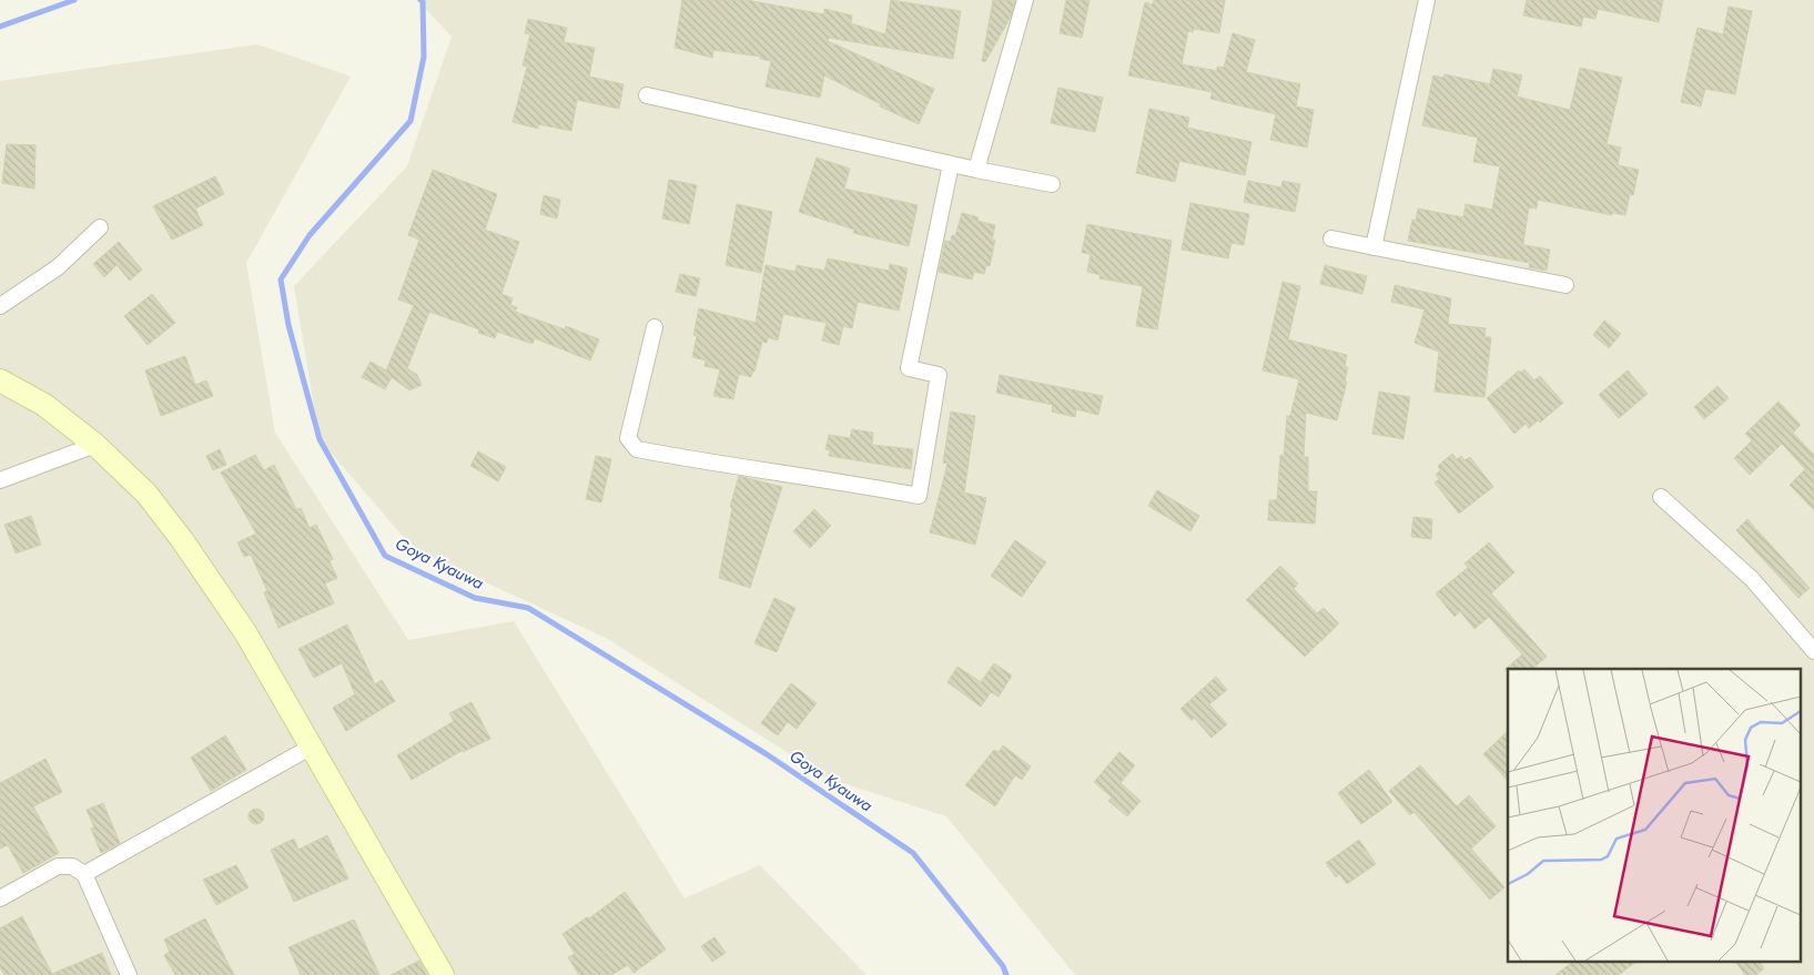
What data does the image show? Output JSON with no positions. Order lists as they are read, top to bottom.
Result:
{
  "water": ["Goya Kyauwa"]
}
